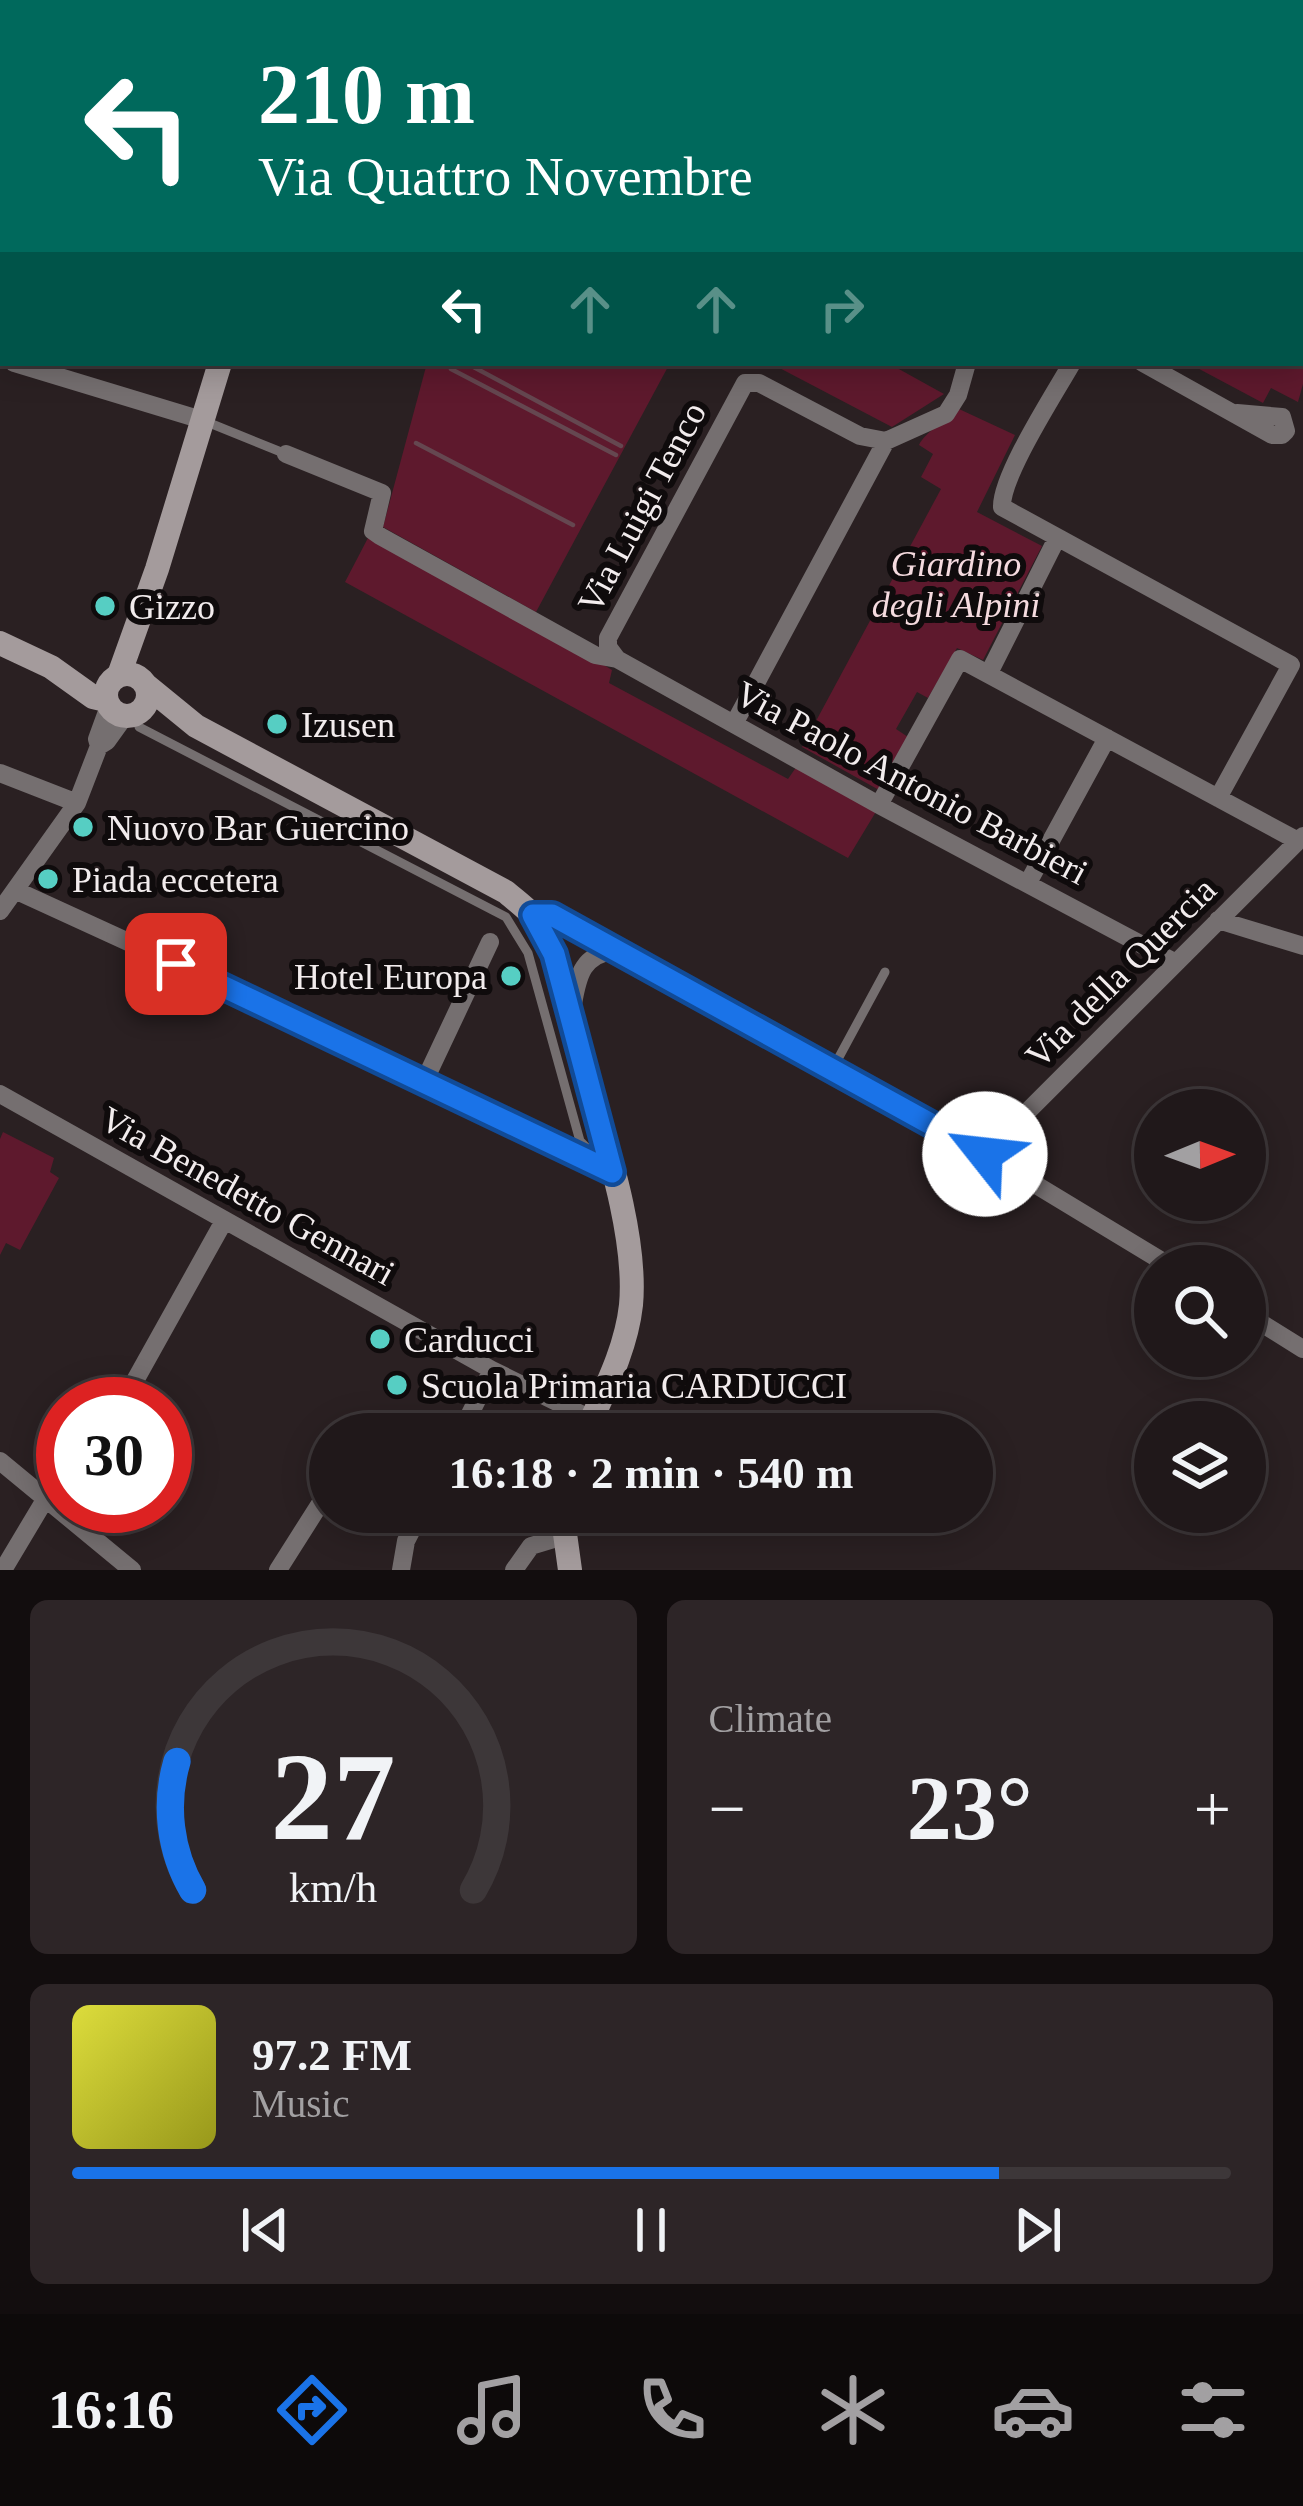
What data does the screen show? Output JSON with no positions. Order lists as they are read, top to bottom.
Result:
{
  "streets": {
    "street": [
      "Via Luigi Tenco",
      "Via Paolo Antonio Barbieri",
      "Via della Quercia",
      "Via Benedetto Gennari"
    ]
  },
  "crossings": [
    ["Via Luigi Tenco", "Via Paolo Antonio Barbieri"],
    ["Via Paolo Antonio Barbieri", "Via della Quercia"]
  ],
  "parks": ["Giardino degli Alpini"],
  "places": [
    "Gizzo",
    "Izusen",
    "Nuovo Bar Guercino",
    "Piada eccetera",
    "Hotel Europa",
    "Carducci",
    "Scuola Primaria CARDUCCI"
  ],
  "north": "right",
  "page": {
    "turn": ["210 m", "Via Quattro Novembre"],
    "limit": "30",
    "trip": "16:18 · 2 min · 540 m",
    "tile": "Climate",
    "heat": ["−", "23°", "+"],
    "song": ["97.2 FM", "Music"],
    "tabs": "16:16",
    "gauge": ["27", "km/h"]
  }
}
